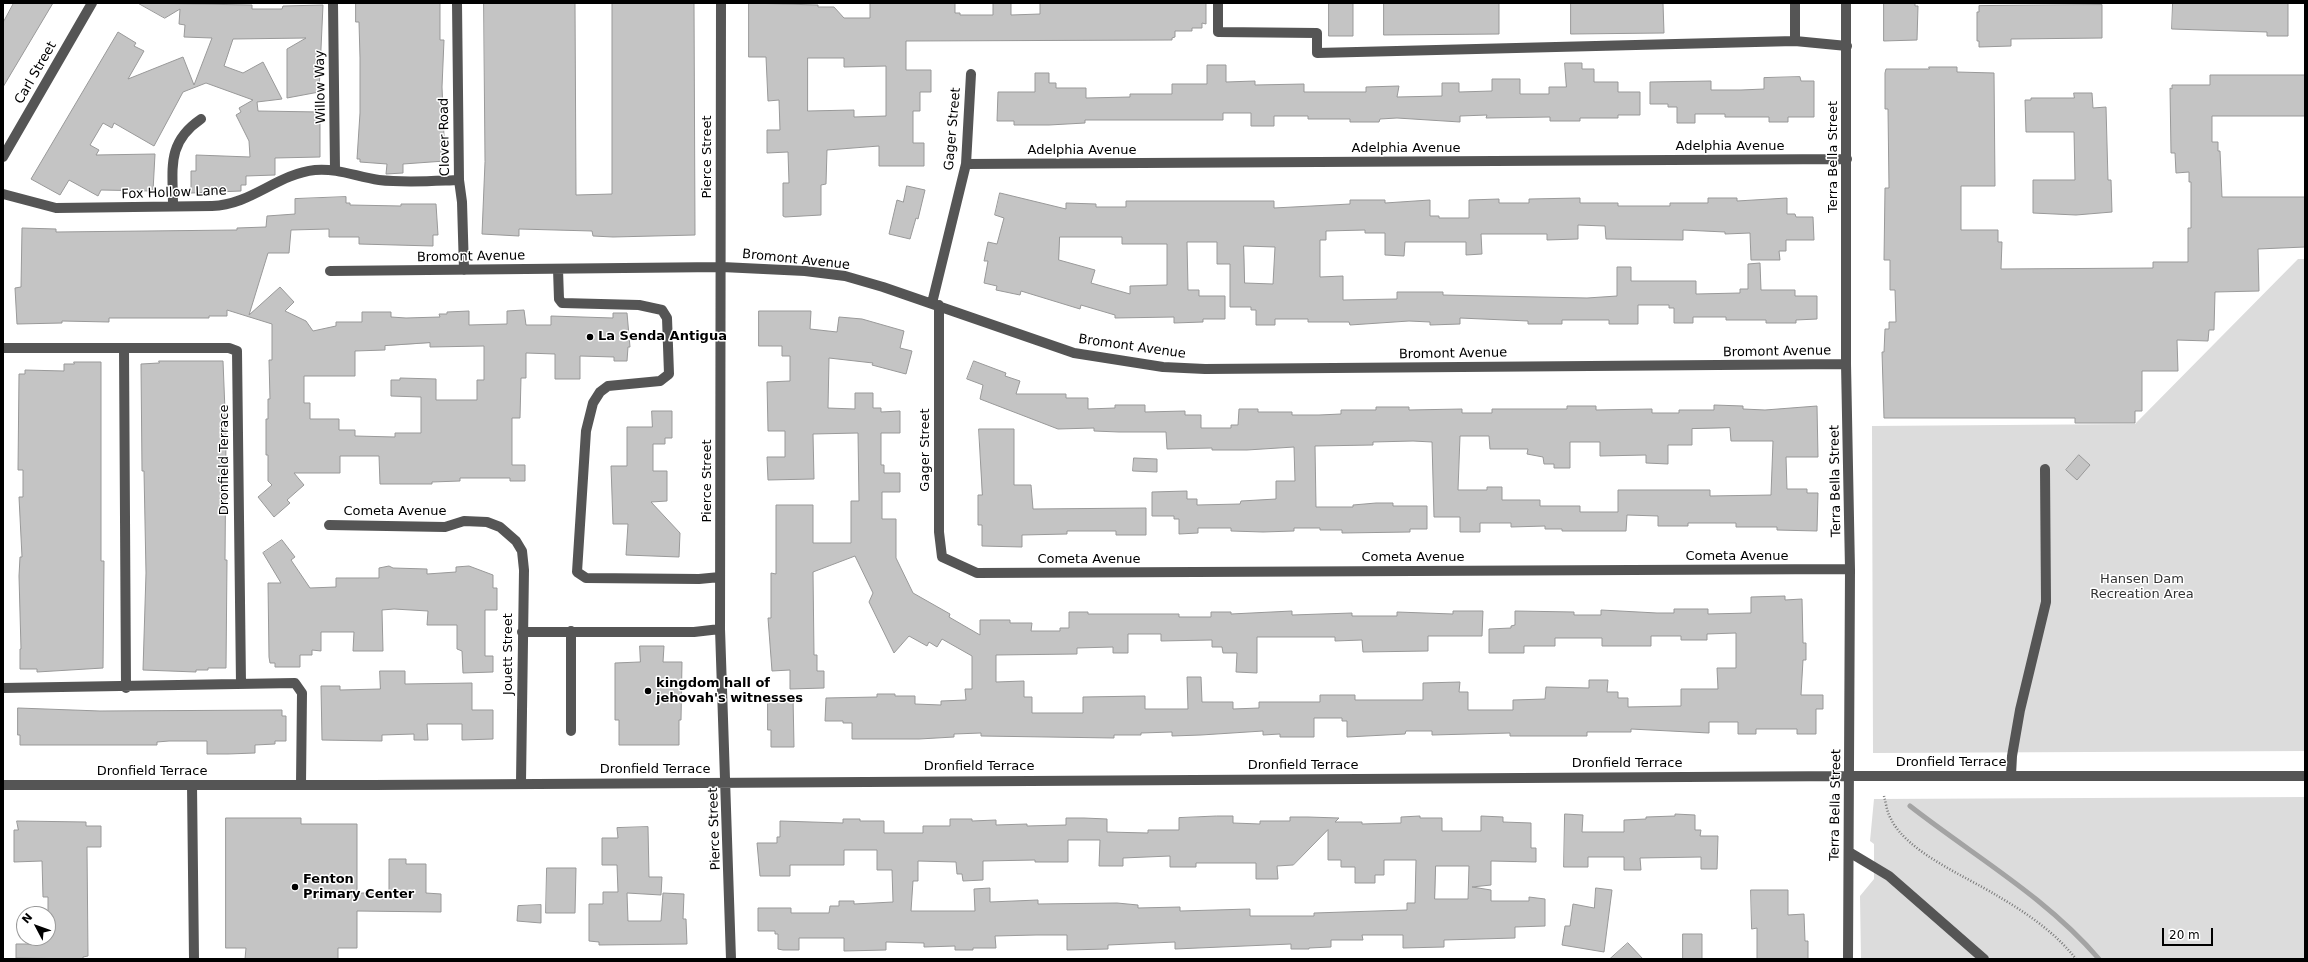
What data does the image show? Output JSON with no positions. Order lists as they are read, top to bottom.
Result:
{
  "streets": {
    "street": [
      "Carl Street",
      "Willow Way",
      "Gager Street",
      "Clover Road",
      "Adelphia Avenue",
      "Pierce Street",
      "Terra Bella Street",
      "Fox Hollow Lane",
      "Bromont Avenue",
      "Dronfield Terrace",
      "Cometa Avenue",
      "Jouett Street"
    ]
  },
  "crossings": [
    ["Willow Way", "Fox Hollow Lane"],
    ["Gager Street", "Adelphia Avenue"],
    ["Gager Street", "Bromont Avenue"],
    ["Gager Street", "Cometa Avenue"],
    ["Clover Road", "Fox Hollow Lane"],
    ["Clover Road", "Bromont Avenue"],
    ["Adelphia Avenue", "Terra Bella Street"],
    ["Pierce Street", "Bromont Avenue"],
    ["Pierce Street", "Dronfield Terrace"],
    ["Terra Bella Street", "Bromont Avenue"],
    ["Terra Bella Street", "Dronfield Terrace"],
    ["Terra Bella Street", "Cometa Avenue"],
    ["Dronfield Terrace", "Jouett Street"],
    ["Cometa Avenue", "Jouett Street"]
  ],
  "parks": ["Hansen Dam Recreation Area"],
  "places": ["La Senda Antigua", "kingdom hall of jehovah's witnesses", "Fenton Primary Center"],
  "scale_bar": "20 m",
  "north": "top left"
}
